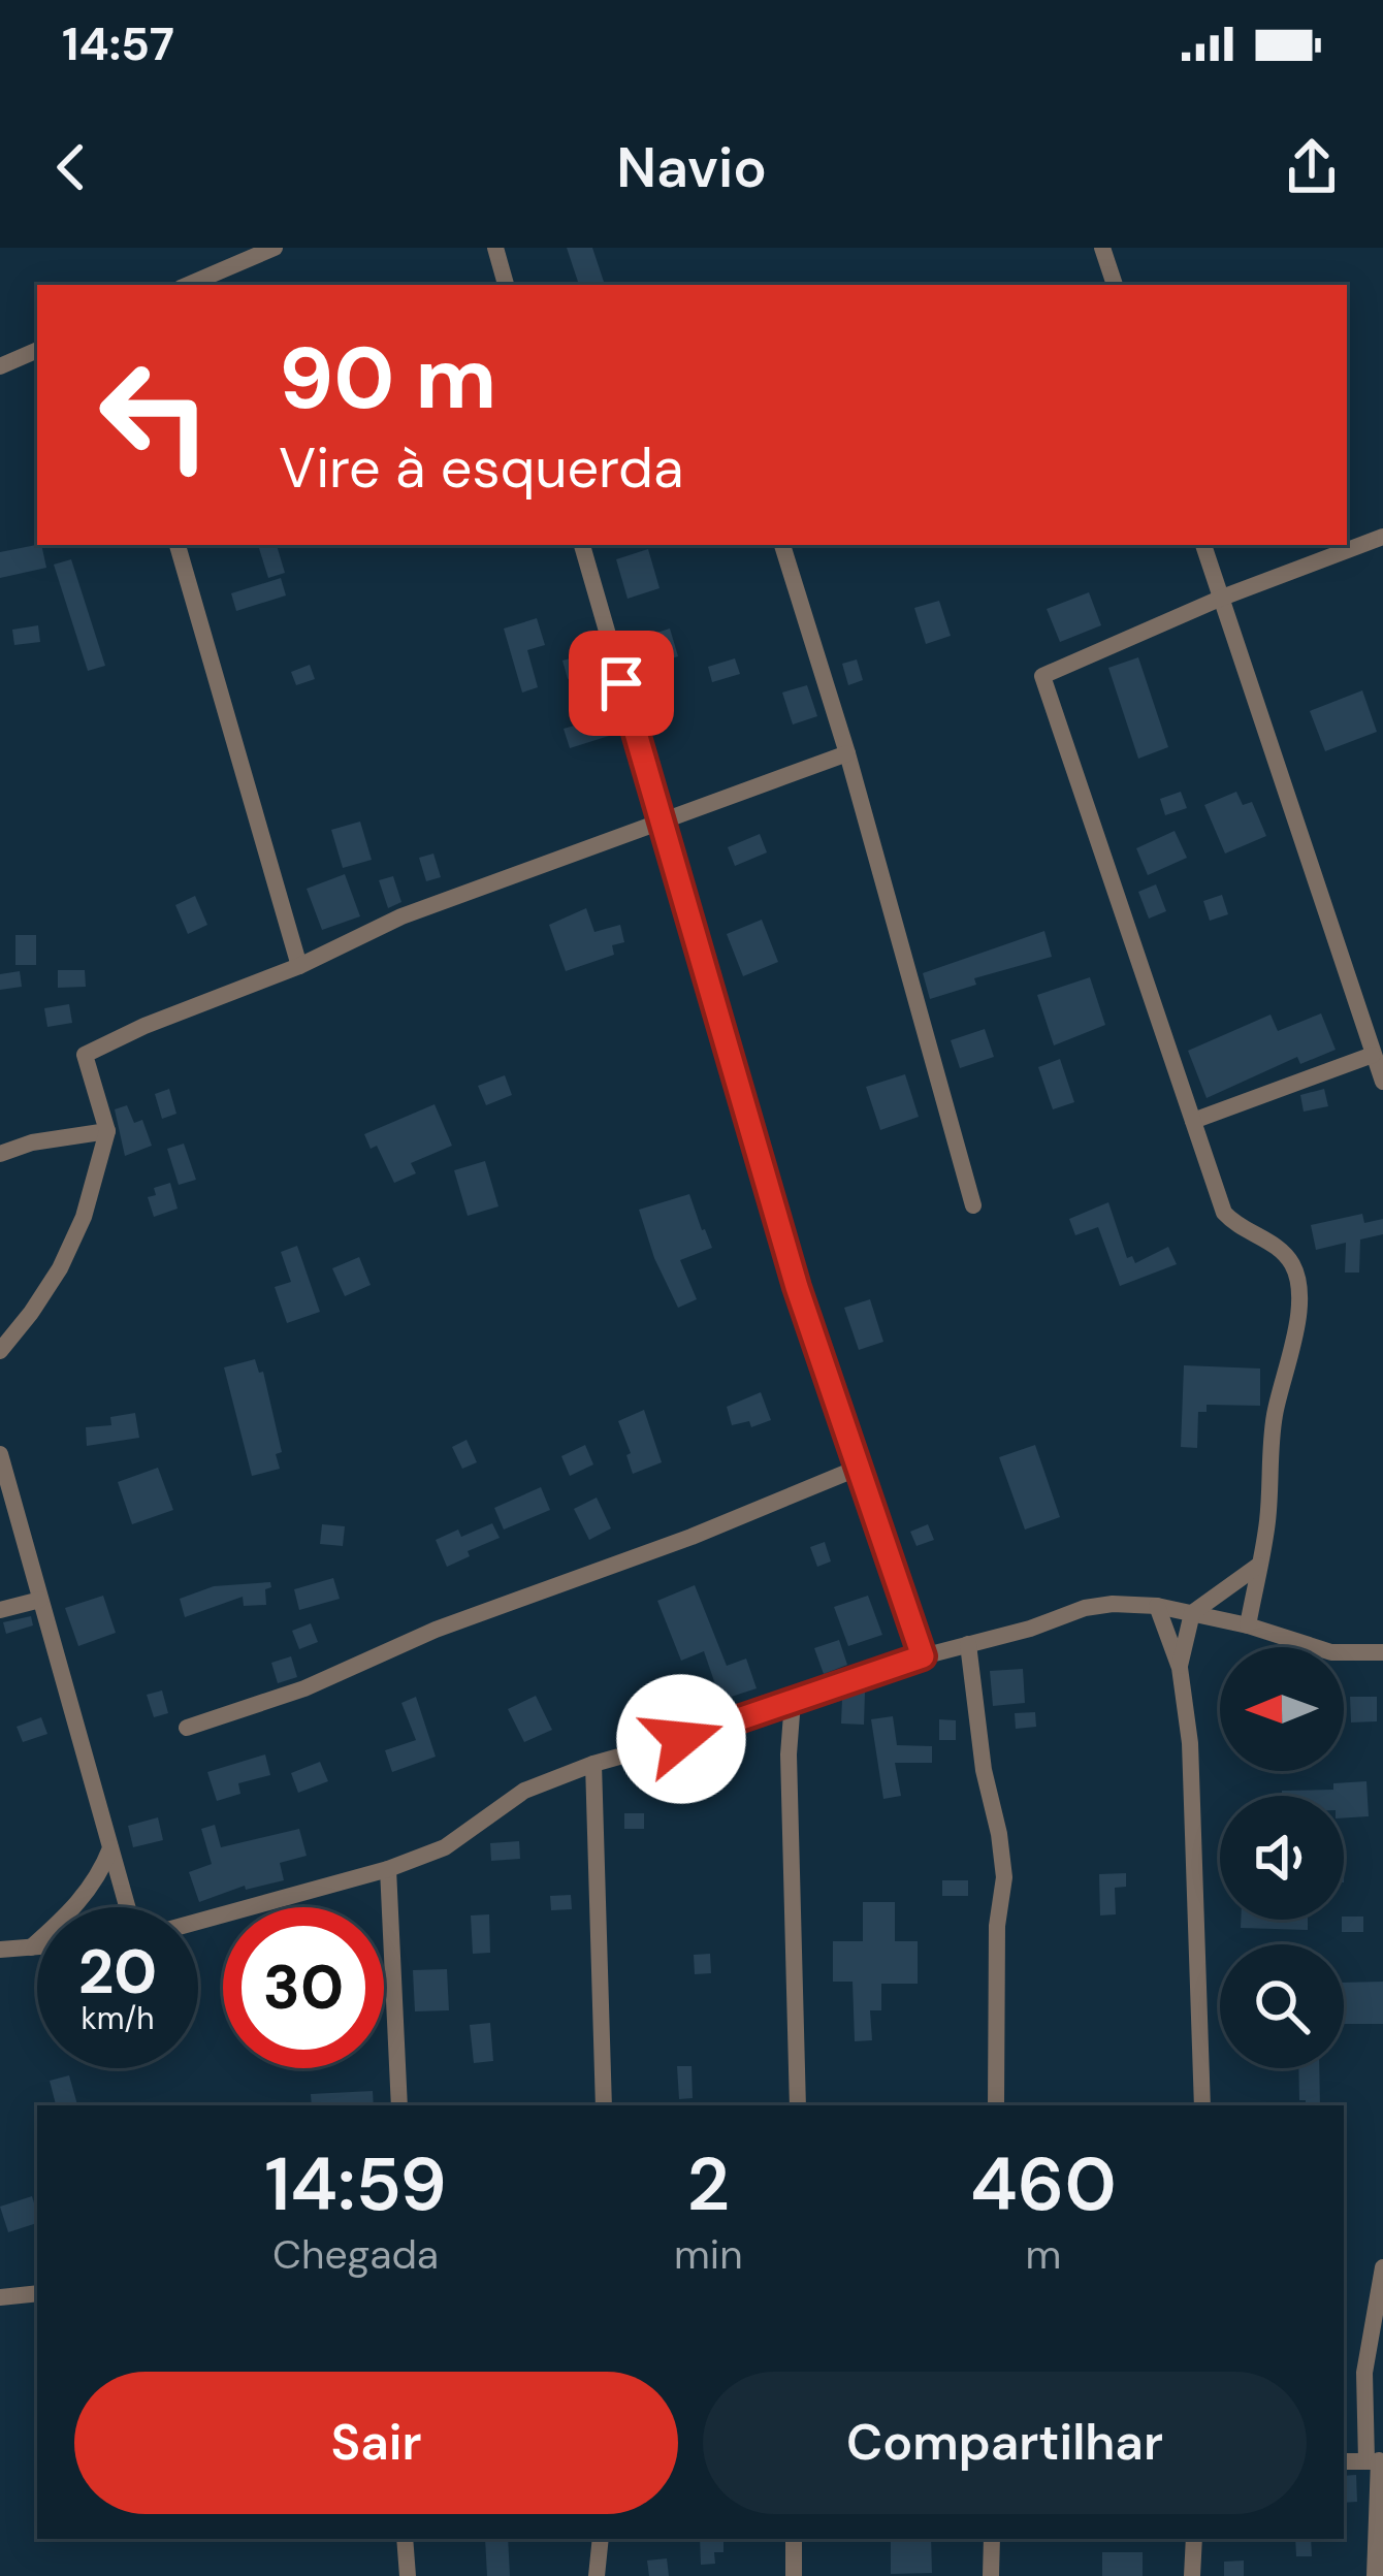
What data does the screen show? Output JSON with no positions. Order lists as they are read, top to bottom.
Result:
{
  "north": "left",
  "page": {
    "status": "14:57",
    "header": "Navio",
    "turn": ["90 m", "Vire à esquerda"],
    "speed": "20 km/h",
    "limit": "30",
    "eta": [
      "14:59",
      "Chegada",
      "2",
      "min",
      "460",
      "m"
    ],
    "buttons": ["Sair", "Compartilhar"]
  }
}
